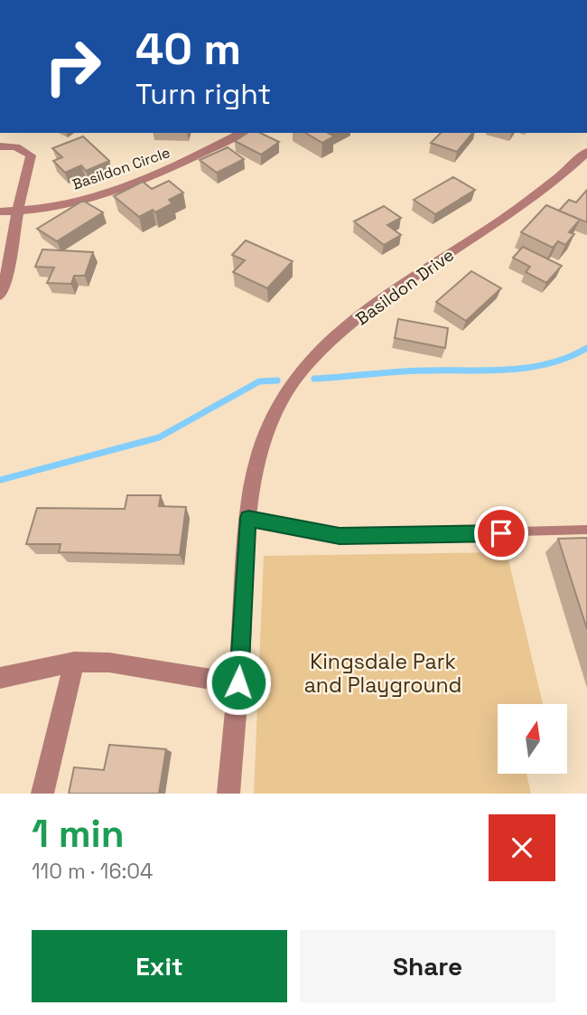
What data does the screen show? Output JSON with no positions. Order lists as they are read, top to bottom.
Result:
{
  "streets": {
    "street": ["Basildon Circle", "Basildon Drive"]
  },
  "parks": ["Kingsdale Park and Playground"],
  "north": "top",
  "page": {
    "turn": ["40 m", "Turn right"],
    "heading": ["1 min", "110 m · 16:04"],
    "buttons": ["Exit", "Share"]
  }
}
